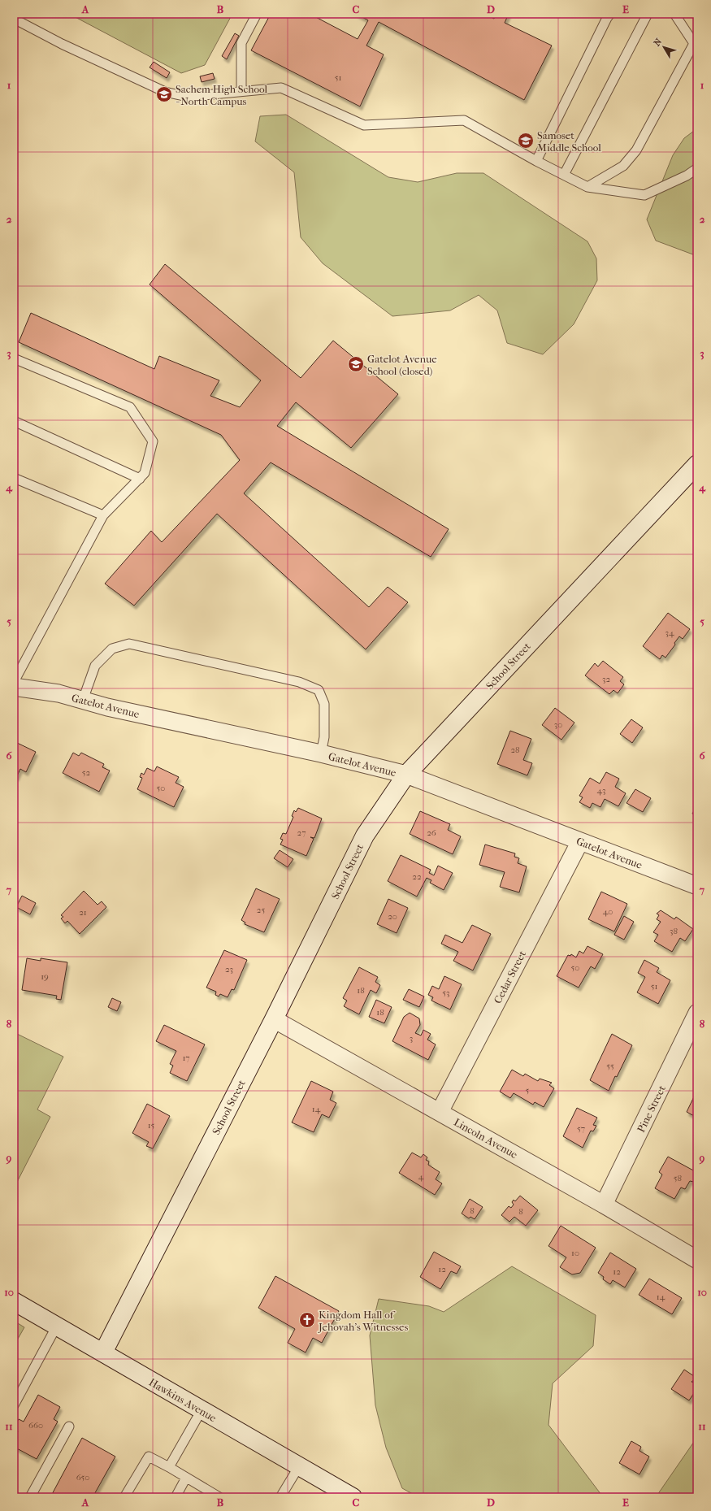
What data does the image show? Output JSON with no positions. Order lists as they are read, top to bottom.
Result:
{
  "streets": {
    "street": [
      "School Street",
      "Gatelot Avenue",
      "Cedar Street",
      "Pine Street",
      "Lincoln Avenue",
      "Hawkins Avenue"
    ]
  },
  "crossings": [
    ["School Street", "Gatelot Avenue"],
    ["School Street", "Lincoln Avenue"],
    ["School Street", "Hawkins Avenue"],
    ["Gatelot Avenue", "Cedar Street"],
    ["Cedar Street", "Lincoln Avenue"],
    ["Pine Street", "Lincoln Avenue"]
  ],
  "places": {
    "school or university": ["Sachem High School - North Campus", "Samoset Middle School", "Gatelot Avenue School (closed)"],
    "church": ["Kingdom Hall of Jehovah’s Witnesses"]
  },
  "house_numbers": [
    "51",
    "34",
    "32",
    "30",
    "28",
    "52",
    "50",
    "43",
    "27",
    "26",
    "22",
    "25",
    "40",
    "21",
    "20",
    "38",
    "50",
    "23",
    "19",
    "51",
    "18",
    "53",
    "18",
    "3",
    "17",
    "55",
    "5",
    "14",
    "15",
    "57",
    "4",
    "58",
    "8",
    "8",
    "10",
    "12",
    "12",
    "14",
    "660",
    "650"
  ],
  "north": "top left",
  "grid": {
    "columns": [
      "A",
      "B",
      "C",
      "D",
      "E"
    ],
    "rows": [
      "1",
      "2",
      "3",
      "4",
      "5",
      "6",
      "7",
      "8",
      "9",
      "10",
      "11"
    ]
  }
}
